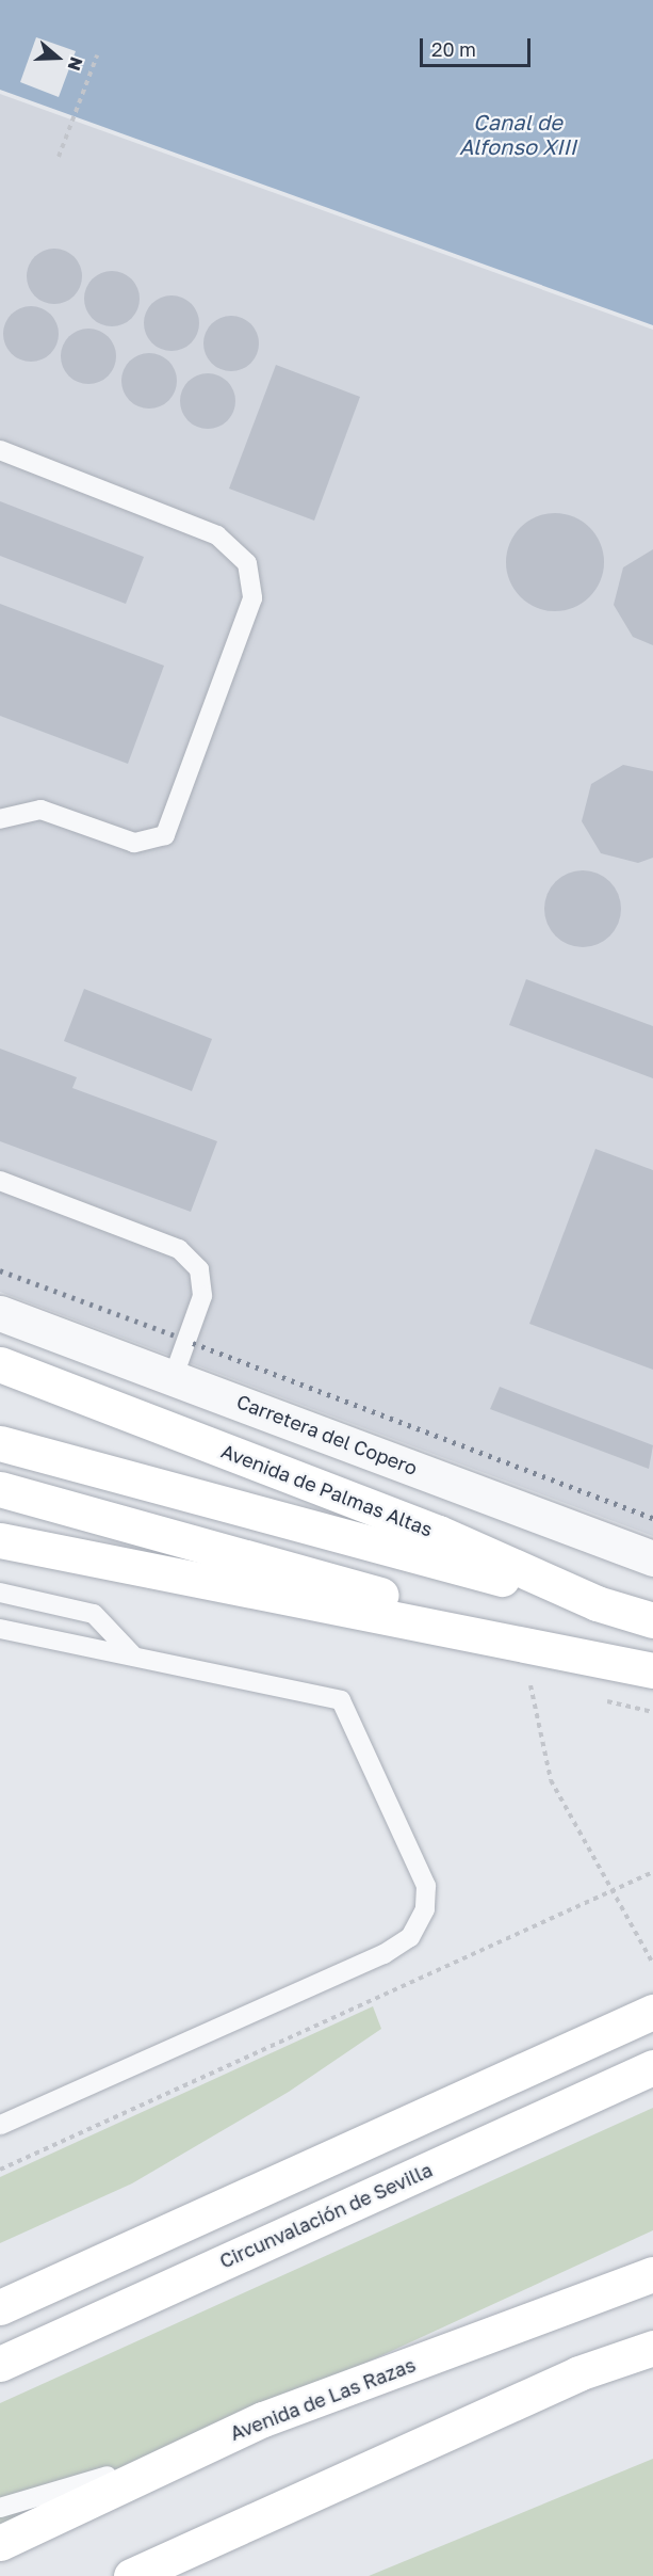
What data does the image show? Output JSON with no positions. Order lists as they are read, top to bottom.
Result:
{
  "streets": {
    "main road": ["Avenida de Palmas Altas", "Circunvalación de Sevilla", "Avenida de Las Razas"],
    "street": ["Carretera del Copero"]
  },
  "water": ["Canal de Alfonso XIII"],
  "scale_bar": "20 m",
  "north": "right"
}
